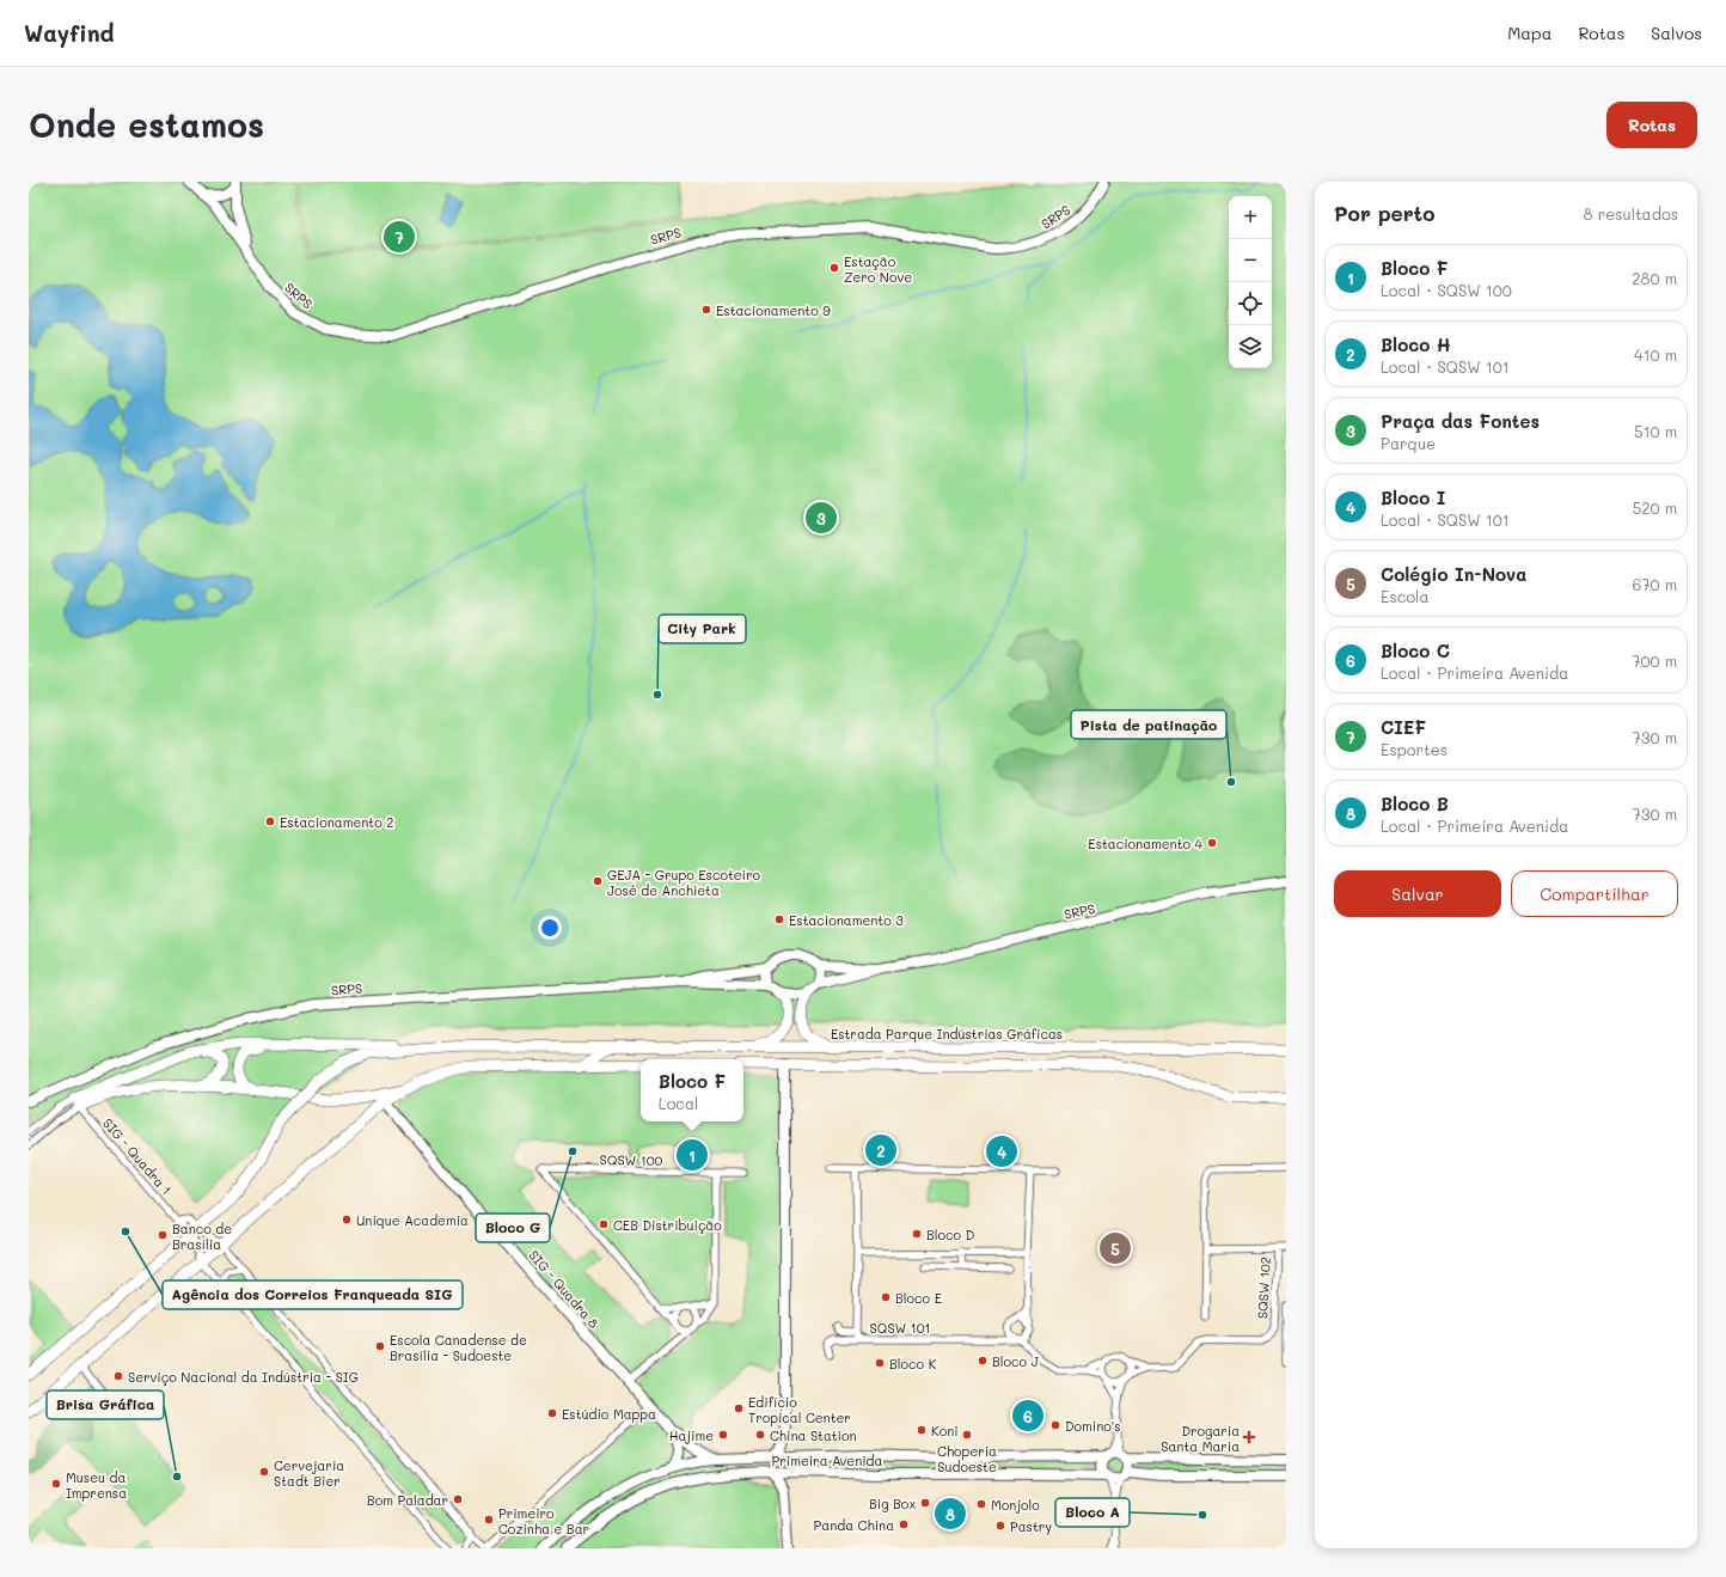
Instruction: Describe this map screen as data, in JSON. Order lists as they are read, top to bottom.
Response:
{
  "streets": {
    "main road": [
      "SRPS",
      "Estrada Parque Indústrias Gráficas",
      "SIG - Quadra 8",
      "Primeira Avenida"
    ],
    "street": [
      "SIG - Quadra 1",
      "SQSW 100",
      "SQSW 102",
      "SQSW 101"
    ]
  },
  "crossings": [
    ["Estrada Parque Indústrias Gráficas", "SIG - Quadra 1"],
    ["SIG - Quadra 8", "Primeira Avenida"]
  ],
  "places": {
    "other": [
      "Estação Zero Nove",
      "Estacionamento 9",
      "City Park",
      "Pista de patinação",
      "Estacionamento 2",
      "Estacionamento 4",
      "GEJA - Grupo Escoteiro José de Anchieta",
      "Estacionamento 3",
      "Bloco G",
      "Unique Academia",
      "CEB Distribuição",
      "Agência dos Correios Franqueada SIG",
      "Bloco D",
      "Banco de Brasília",
      "Bloco E",
      "Escola Canadense de Brasília - Sudoeste",
      "Bloco J",
      "Bloco K",
      "Serviço Nacional da Indústria - SIG",
      "Edifício Tropical Center",
      "Estúdio Mappa",
      "Domino's",
      "Koni",
      "Hajime",
      "China Station",
      "Choperia Sudoeste",
      "Cervejaria Stadt Bier",
      "Brisa Gráfica",
      "Museu da Imprensa",
      "Bom Paladar",
      "Big Box",
      "Monjolo",
      "Bloco A",
      "Primeiro Cozinha e Bar",
      "Panda China",
      "Pastry"
    ],
    "health": ["Drogaria Santa Maria"]
  },
  "page": {
    "header": "Wayfind",
    "nav": ["Mapa", "Rotas", "Salvos"],
    "buttons": [
      "Rotas",
      ["Salvar", "Compartilhar"]
    ],
    "title": "Onde estamos",
    "heading": ["Por perto", "8 resultados"],
    "map_buttons": ["+", "−"],
    "pins": [
      "7",
      "3",
      "2",
      "4",
      "1",
      "5",
      "6",
      "8"
    ],
    "list": [
      {
        "mark": "1",
        "name": "Bloco F",
        "note": "Local · SQSW 100",
        "value": "280 m"
      },
      {
        "mark": "2",
        "name": "Bloco H",
        "note": "Local · SQSW 101",
        "value": "410 m"
      },
      {
        "mark": "3",
        "name": "Praça das Fontes",
        "note": "Parque",
        "value": "510 m"
      },
      {
        "mark": "4",
        "name": "Bloco I",
        "note": "Local · SQSW 101",
        "value": "520 m"
      },
      {
        "mark": "5",
        "name": "Colégio In-Nova",
        "note": "Escola",
        "value": "670 m"
      },
      {
        "mark": "6",
        "name": "Bloco C",
        "note": "Local · Primeira Avenida",
        "value": "700 m"
      },
      {
        "mark": "7",
        "name": "CIEF",
        "note": "Esportes",
        "value": "730 m"
      },
      {
        "mark": "8",
        "name": "Bloco B",
        "note": "Local · Primeira Avenida",
        "value": "730 m"
      }
    ],
    "popup": ["Bloco F", "Local"]
  }
}
